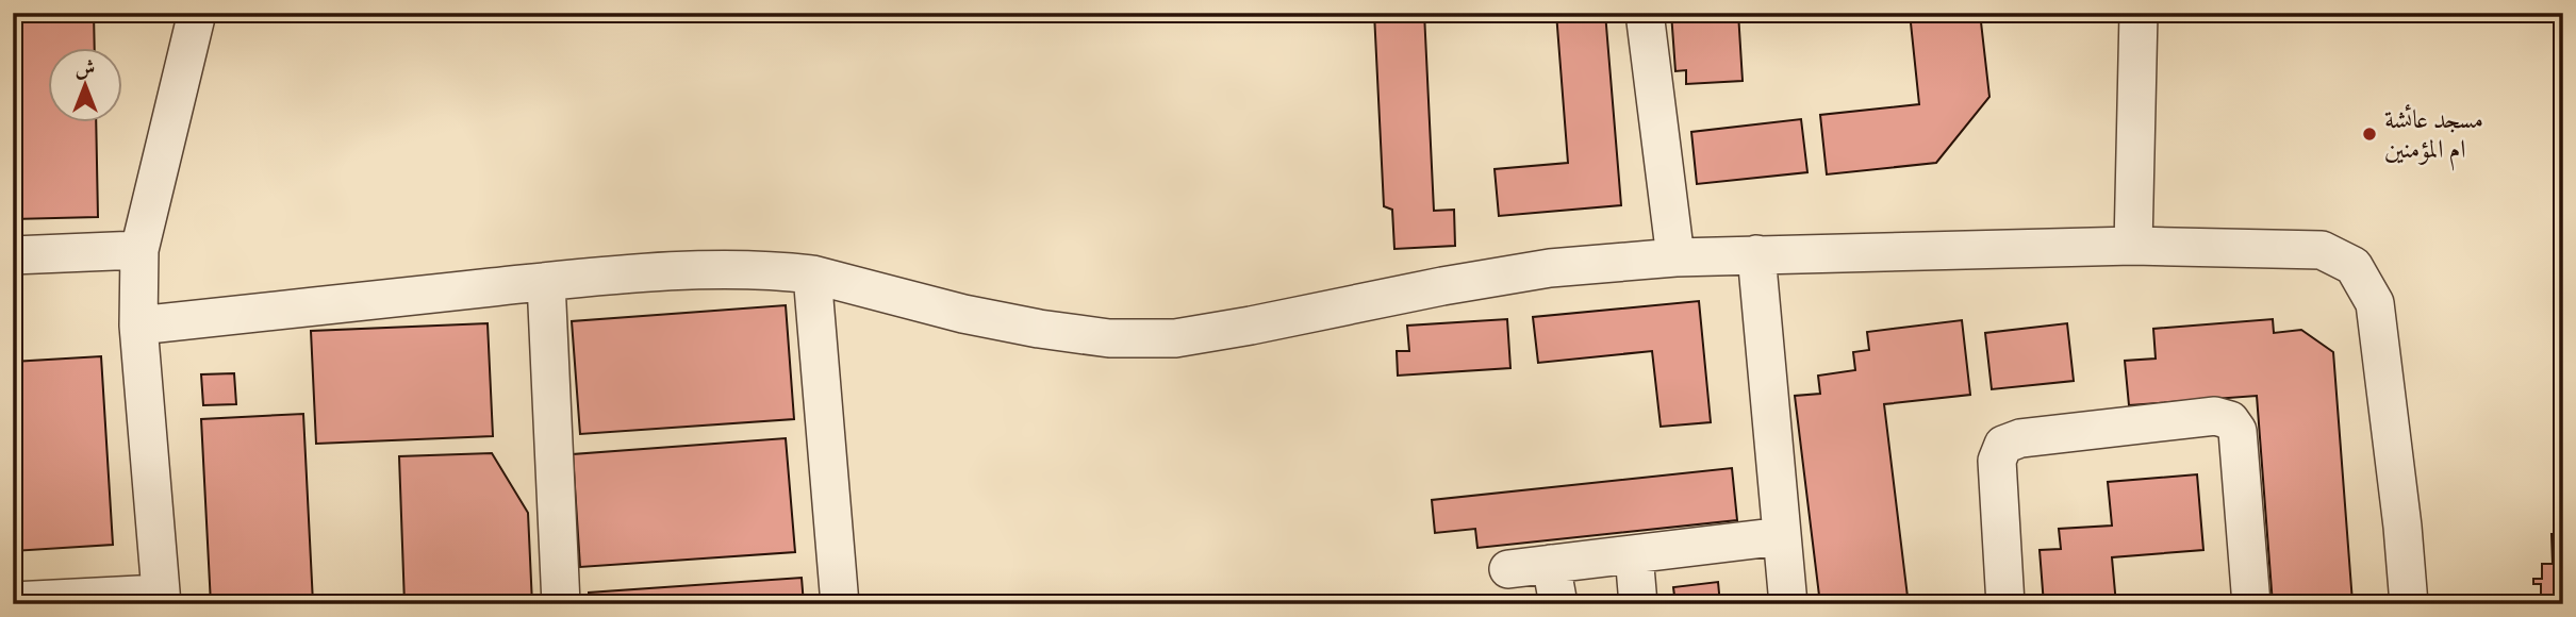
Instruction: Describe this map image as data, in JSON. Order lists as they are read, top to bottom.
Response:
{
  "places": ["مسجد عائشة ام المؤمنين"],
  "north": "top"
}
